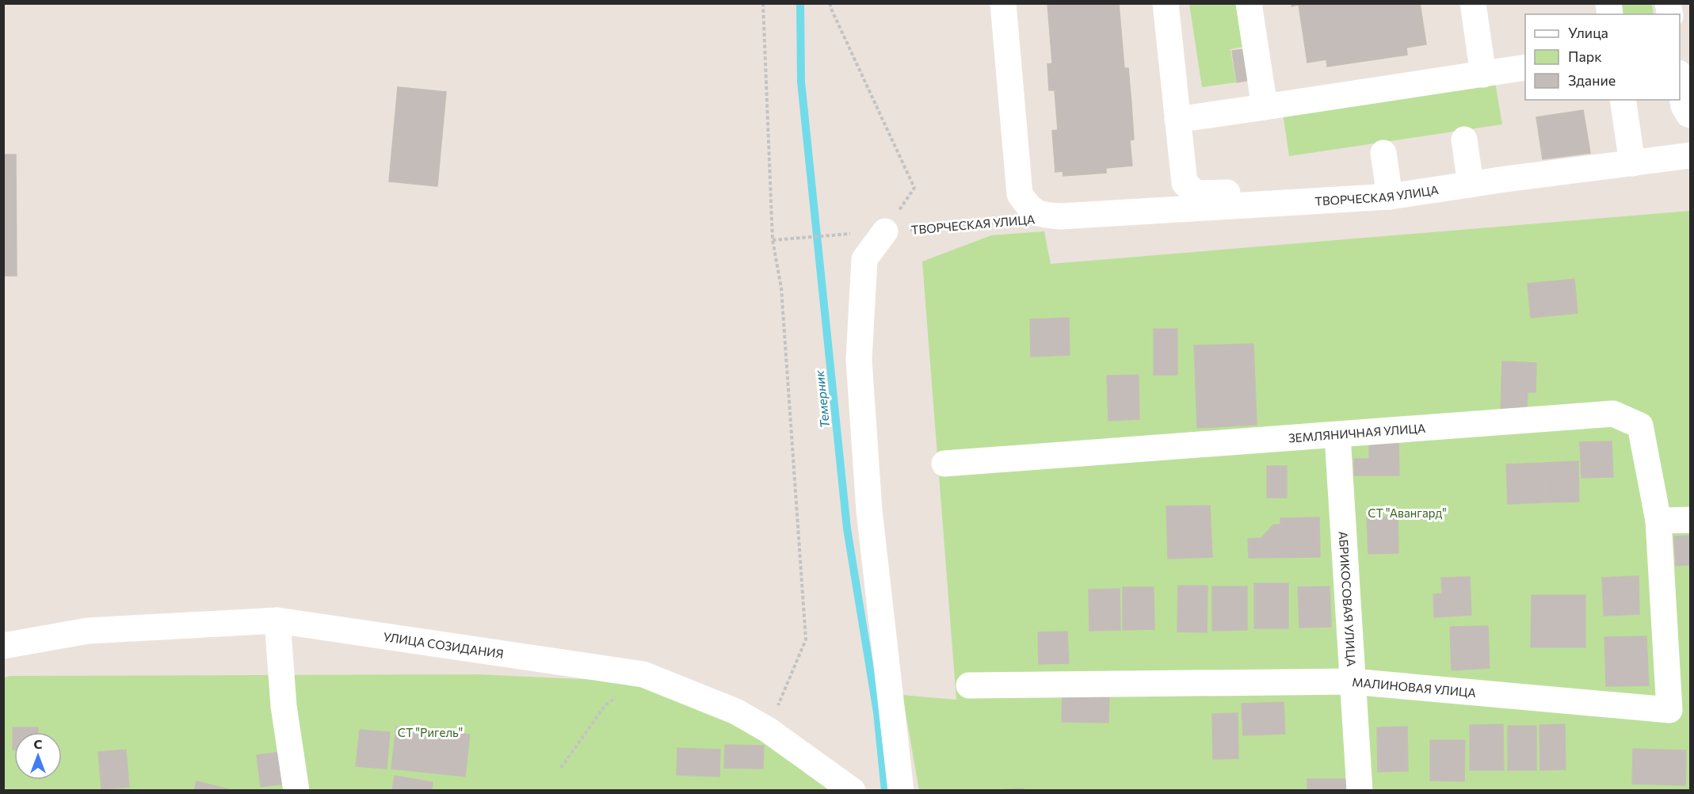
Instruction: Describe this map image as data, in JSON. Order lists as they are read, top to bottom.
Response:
{
  "streets": {
    "street": [
      "ТВОРЧЕСКАЯ УЛИЦА",
      "ЗЕМЛЯНИЧНАЯ УЛИЦА",
      "АБРИКОСОВАЯ УЛИЦА",
      "УЛИЦА СОЗИДАНИЯ",
      "МАЛИНОВАЯ УЛИЦА"
    ]
  },
  "crossings": [
    ["ЗЕМЛЯНИЧНАЯ УЛИЦА", "АБРИКОСОВАЯ УЛИЦА"],
    ["ЗЕМЛЯНИЧНАЯ УЛИЦА", "МАЛИНОВАЯ УЛИЦА"],
    ["АБРИКОСОВАЯ УЛИЦА", "МАЛИНОВАЯ УЛИЦА"]
  ],
  "water": ["Темерник"],
  "parks": ["СТ \"Авангард\"", "СТ \"Ригель\""],
  "legend": ["Улица", "Парк", "Здание"],
  "north": "top"
}
